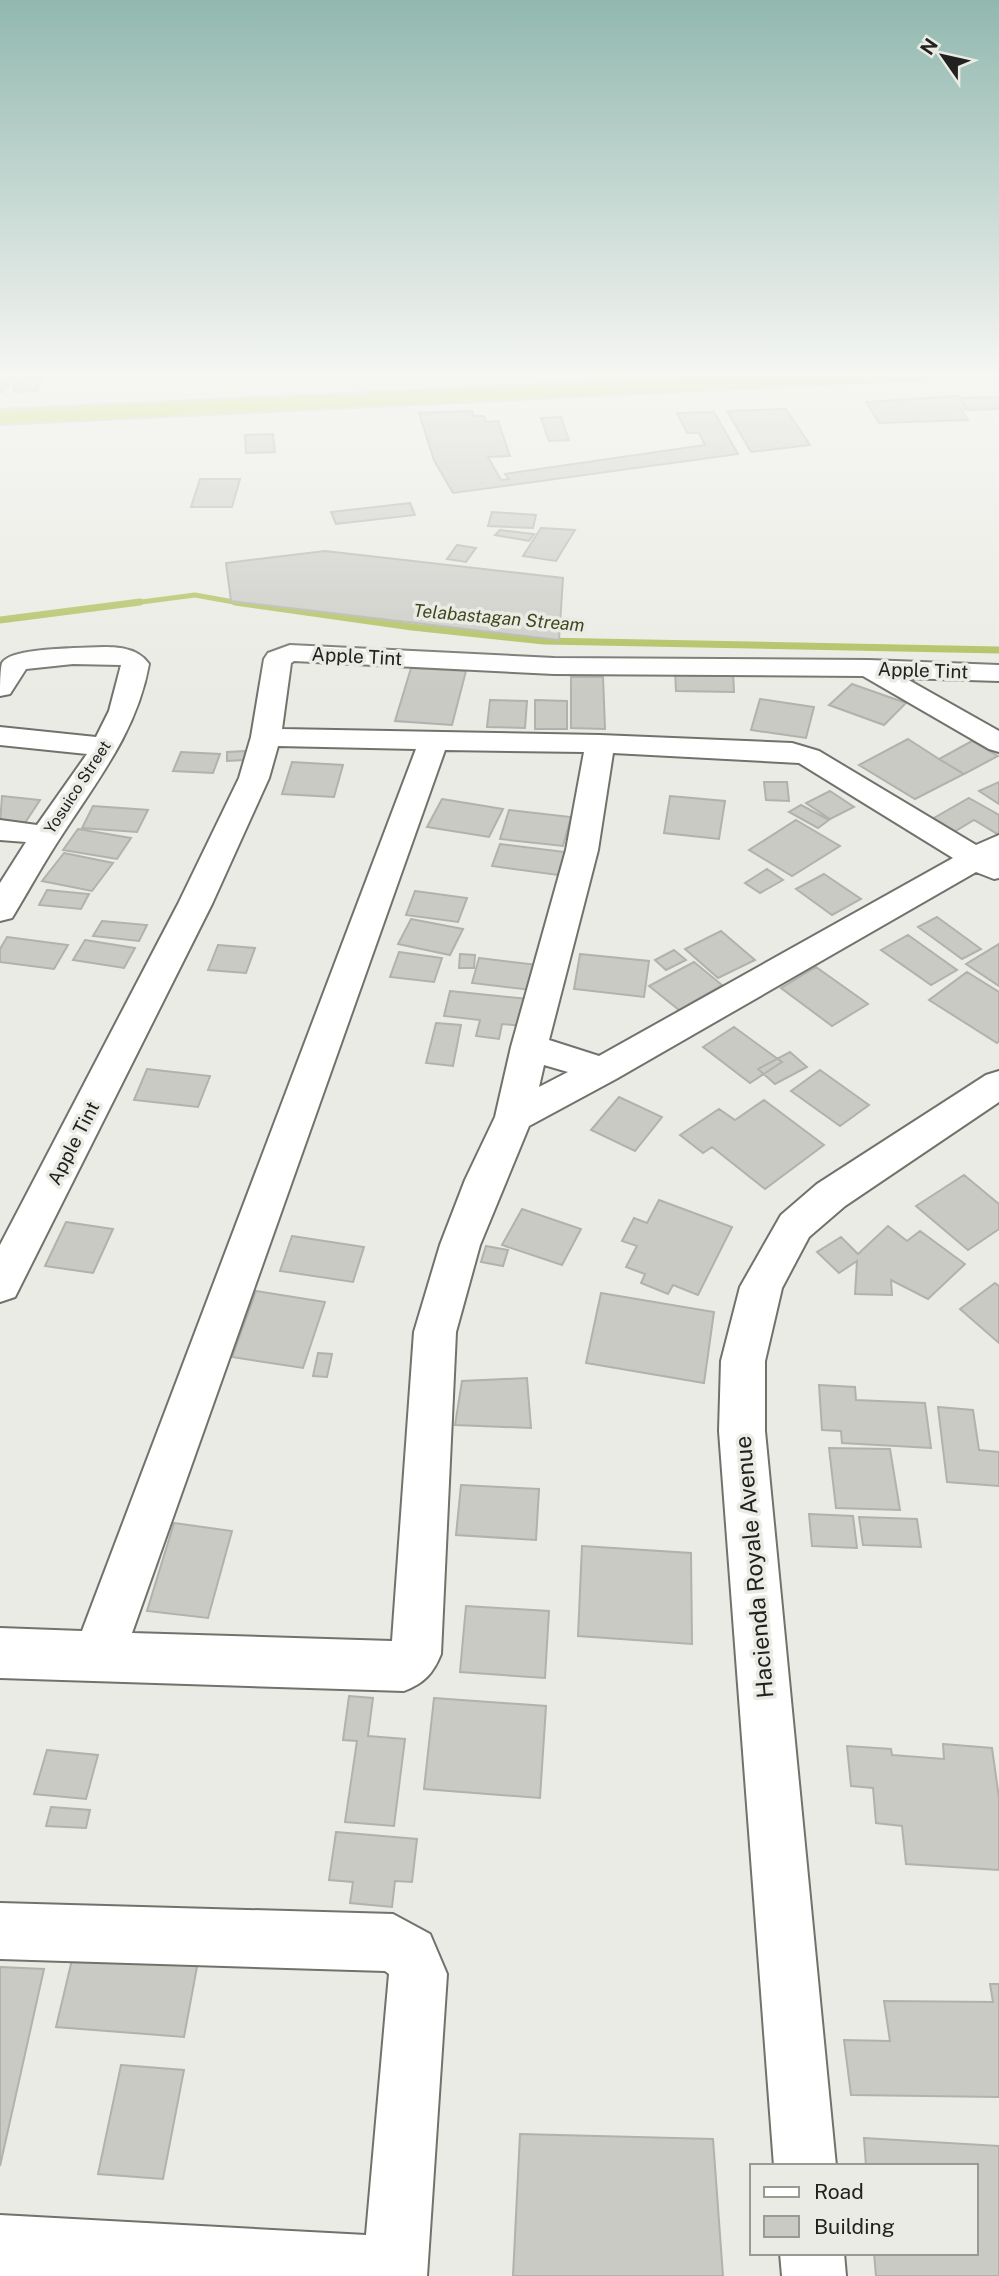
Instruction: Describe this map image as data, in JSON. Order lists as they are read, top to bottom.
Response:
{
  "streets": {
    "street": ["Apple Tint", "Yosuico Street", "Hacienda Royale Avenue"]
  },
  "water": ["Telabastagan Stream"],
  "legend": ["Road", "Building"],
  "north": "top left"
}
